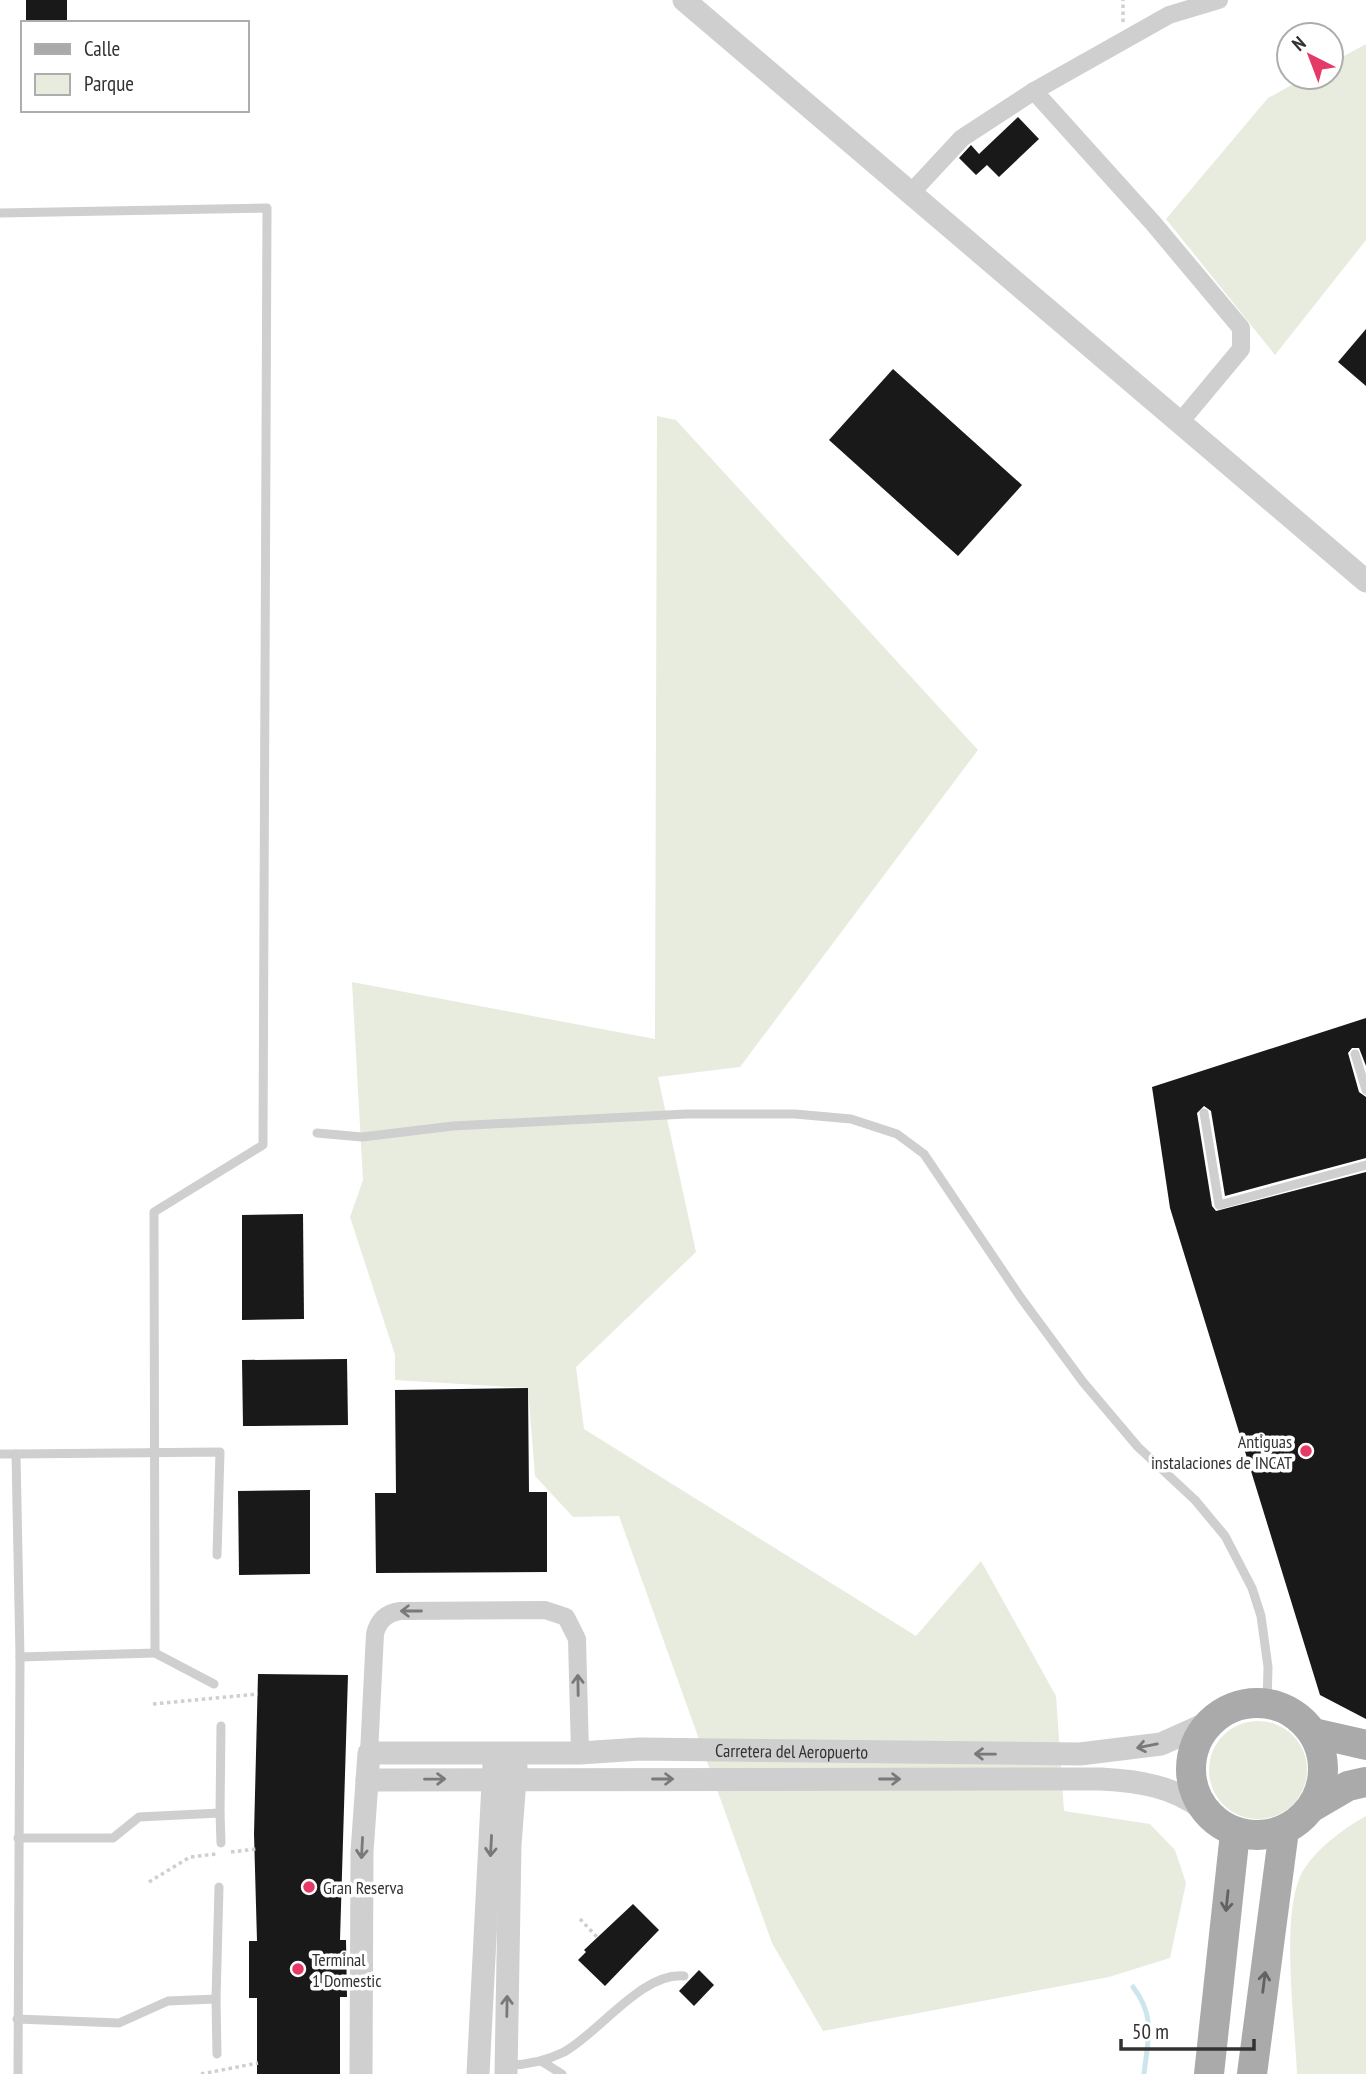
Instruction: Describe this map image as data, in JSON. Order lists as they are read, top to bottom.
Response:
{
  "streets": {
    "street": ["Carretera del Aeropuerto"]
  },
  "places": ["Antiguas instalaciones de INCAT", "Gran Reserva", "Terminal 1 Domestic"],
  "legend": ["Calle", "Parque"],
  "scale_bar": "50 m",
  "north": "top left"
}
